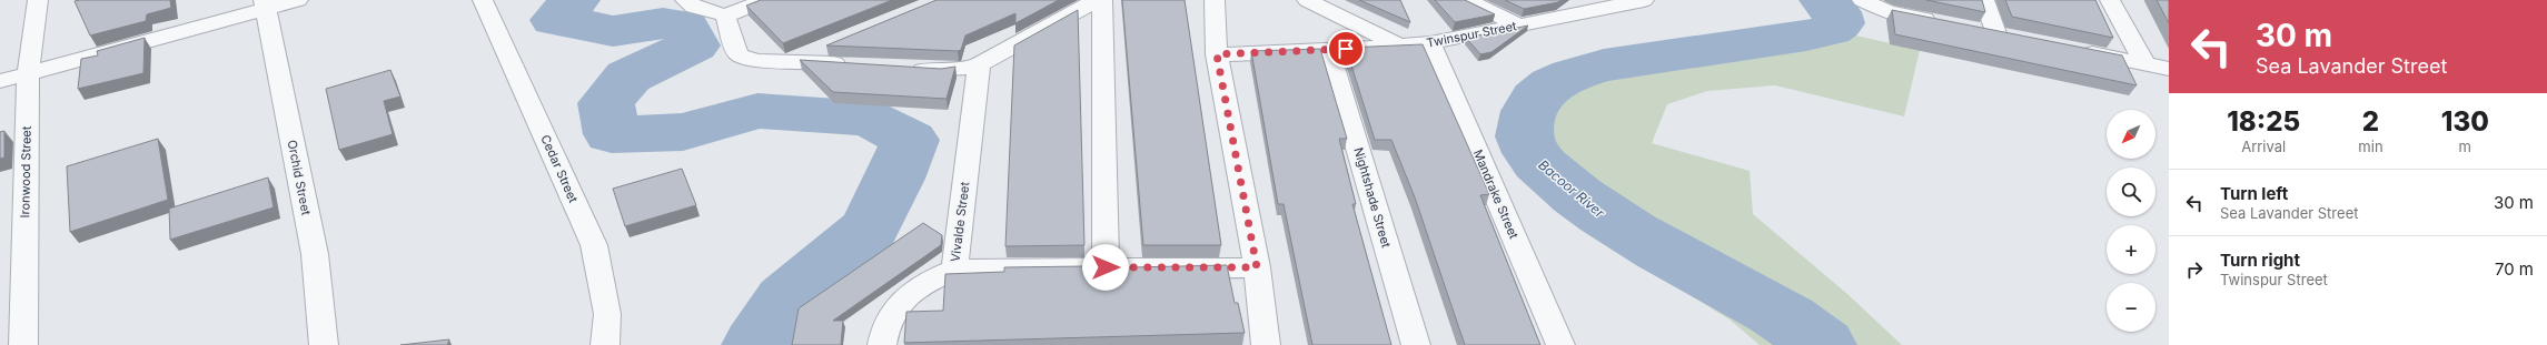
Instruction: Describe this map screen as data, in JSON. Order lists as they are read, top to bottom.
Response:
{
  "streets": {
    "street": [
      "Twinspur Street",
      "Cedar Street",
      "Ironwood Street",
      "Orchid Street",
      "Mandrake Street",
      "Nightshade Street",
      "Vivalde Street"
    ]
  },
  "crossings": [
    ["Twinspur Street", "Mandrake Street"],
    ["Twinspur Street", "Nightshade Street"]
  ],
  "water": ["Bacoor River"],
  "north": "bottom left",
  "page": {
    "turn": ["30 m", "Sea Lavander Street"],
    "eta": [
      "18:25",
      "Arrival",
      "2",
      "min",
      "130",
      "m"
    ],
    "map_buttons": ["+", "−"],
    "list": [
      {
        "name": "Turn left",
        "note": "Sea Lavander Street",
        "value": "30 m"
      },
      {
        "name": "Turn right",
        "note": "Twinspur Street",
        "value": "70 m"
      }
    ]
  }
}
